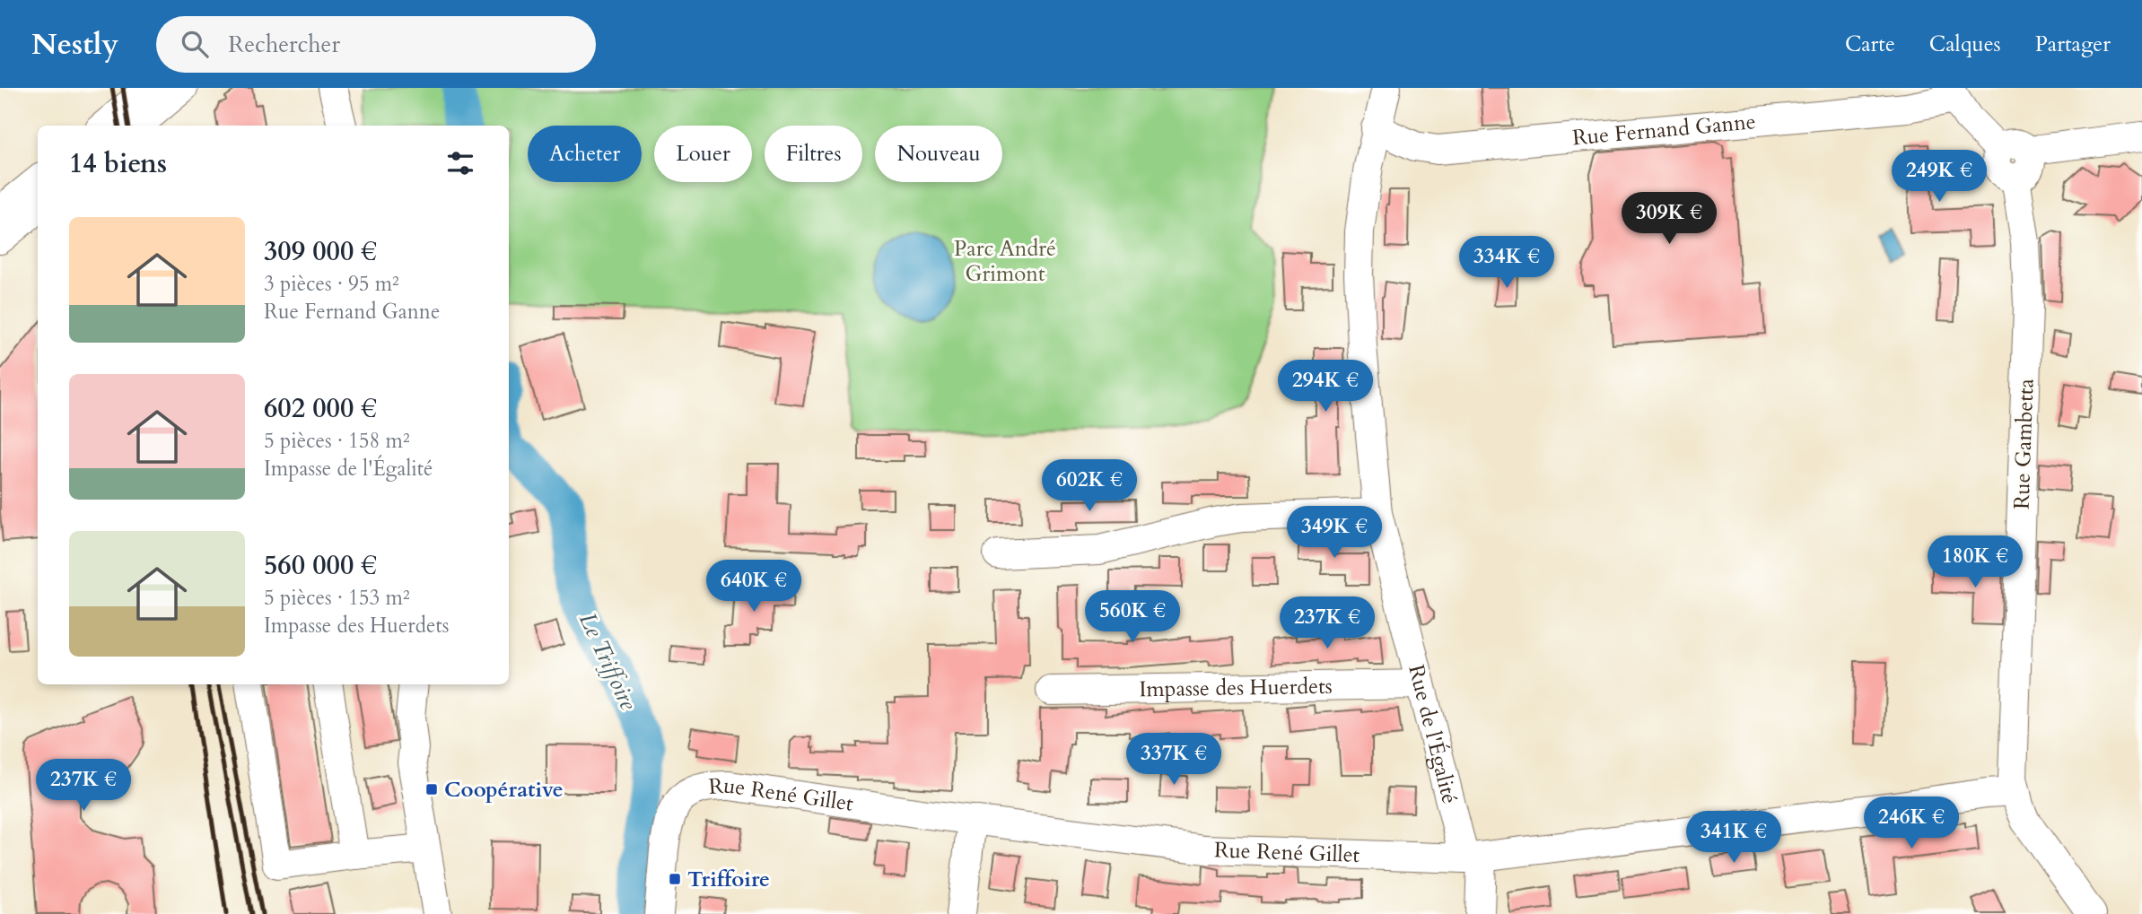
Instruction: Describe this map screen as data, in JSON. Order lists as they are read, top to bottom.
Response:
{
  "streets": {
    "street": [
      "Rue Fernand Ganne",
      "Rue Gambetta",
      "Impasse des Huerdets",
      "Rue de l'Égalité",
      "Rue René Gillet"
    ]
  },
  "crossings": [
    ["Rue Fernand Ganne", "Rue de l'Égalité"],
    ["Rue Gambetta", "Rue René Gillet"],
    ["Impasse des Huerdets", "Rue de l'Égalité"],
    ["Rue de l'Égalité", "Rue René Gillet"]
  ],
  "water": ["Le Triffoire"],
  "parks": ["Parc André Grimont"],
  "places": {
    "transit": ["Coopérative", "Triffoire"]
  },
  "page": {
    "header": "Nestly",
    "search": "Rechercher",
    "nav": ["Carte", "Calques", "Partager"],
    "chip": [
      "Acheter",
      "Louer",
      "Filtres",
      "Nouveau"
    ],
    "heading": "14 biens",
    "price": [
      "249K €",
      "309K €",
      "334K €",
      "294K €",
      "602K €",
      "349K €",
      "180K €",
      "640K €",
      "560K €",
      "237K €",
      "337K €",
      "237K €",
      "246K €",
      "341K €"
    ],
    "list": [
      {
        "name": "309 000 €",
        "note": "3 pièces · 95 m² · Rue Fernand Ganne"
      },
      {
        "name": "602 000 €",
        "note": "5 pièces · 158 m² · Impasse de l'Égalité"
      },
      {
        "name": "560 000 €",
        "note": "5 pièces · 153 m² · Impasse des Huerdets"
      }
    ]
  }
}
